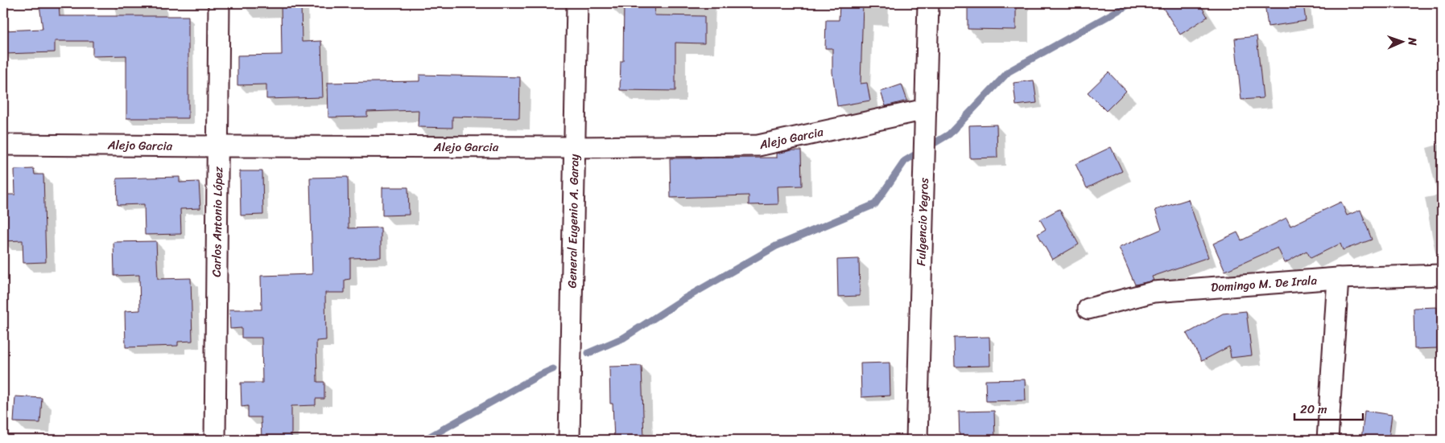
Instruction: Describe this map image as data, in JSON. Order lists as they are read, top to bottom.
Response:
{
  "streets": {
    "street": [
      "Alejo Garcia",
      "General Eugenio A. Garay",
      "Carlos Antonio López",
      "Fulgencio Yegros",
      "Domingo M. De Irala"
    ]
  },
  "crossings": [
    ["Alejo Garcia", "General Eugenio A. Garay"],
    ["Alejo Garcia", "Carlos Antonio López"],
    ["Alejo Garcia", "Fulgencio Yegros"]
  ],
  "scale_bar": "20 m",
  "north": "right"
}
